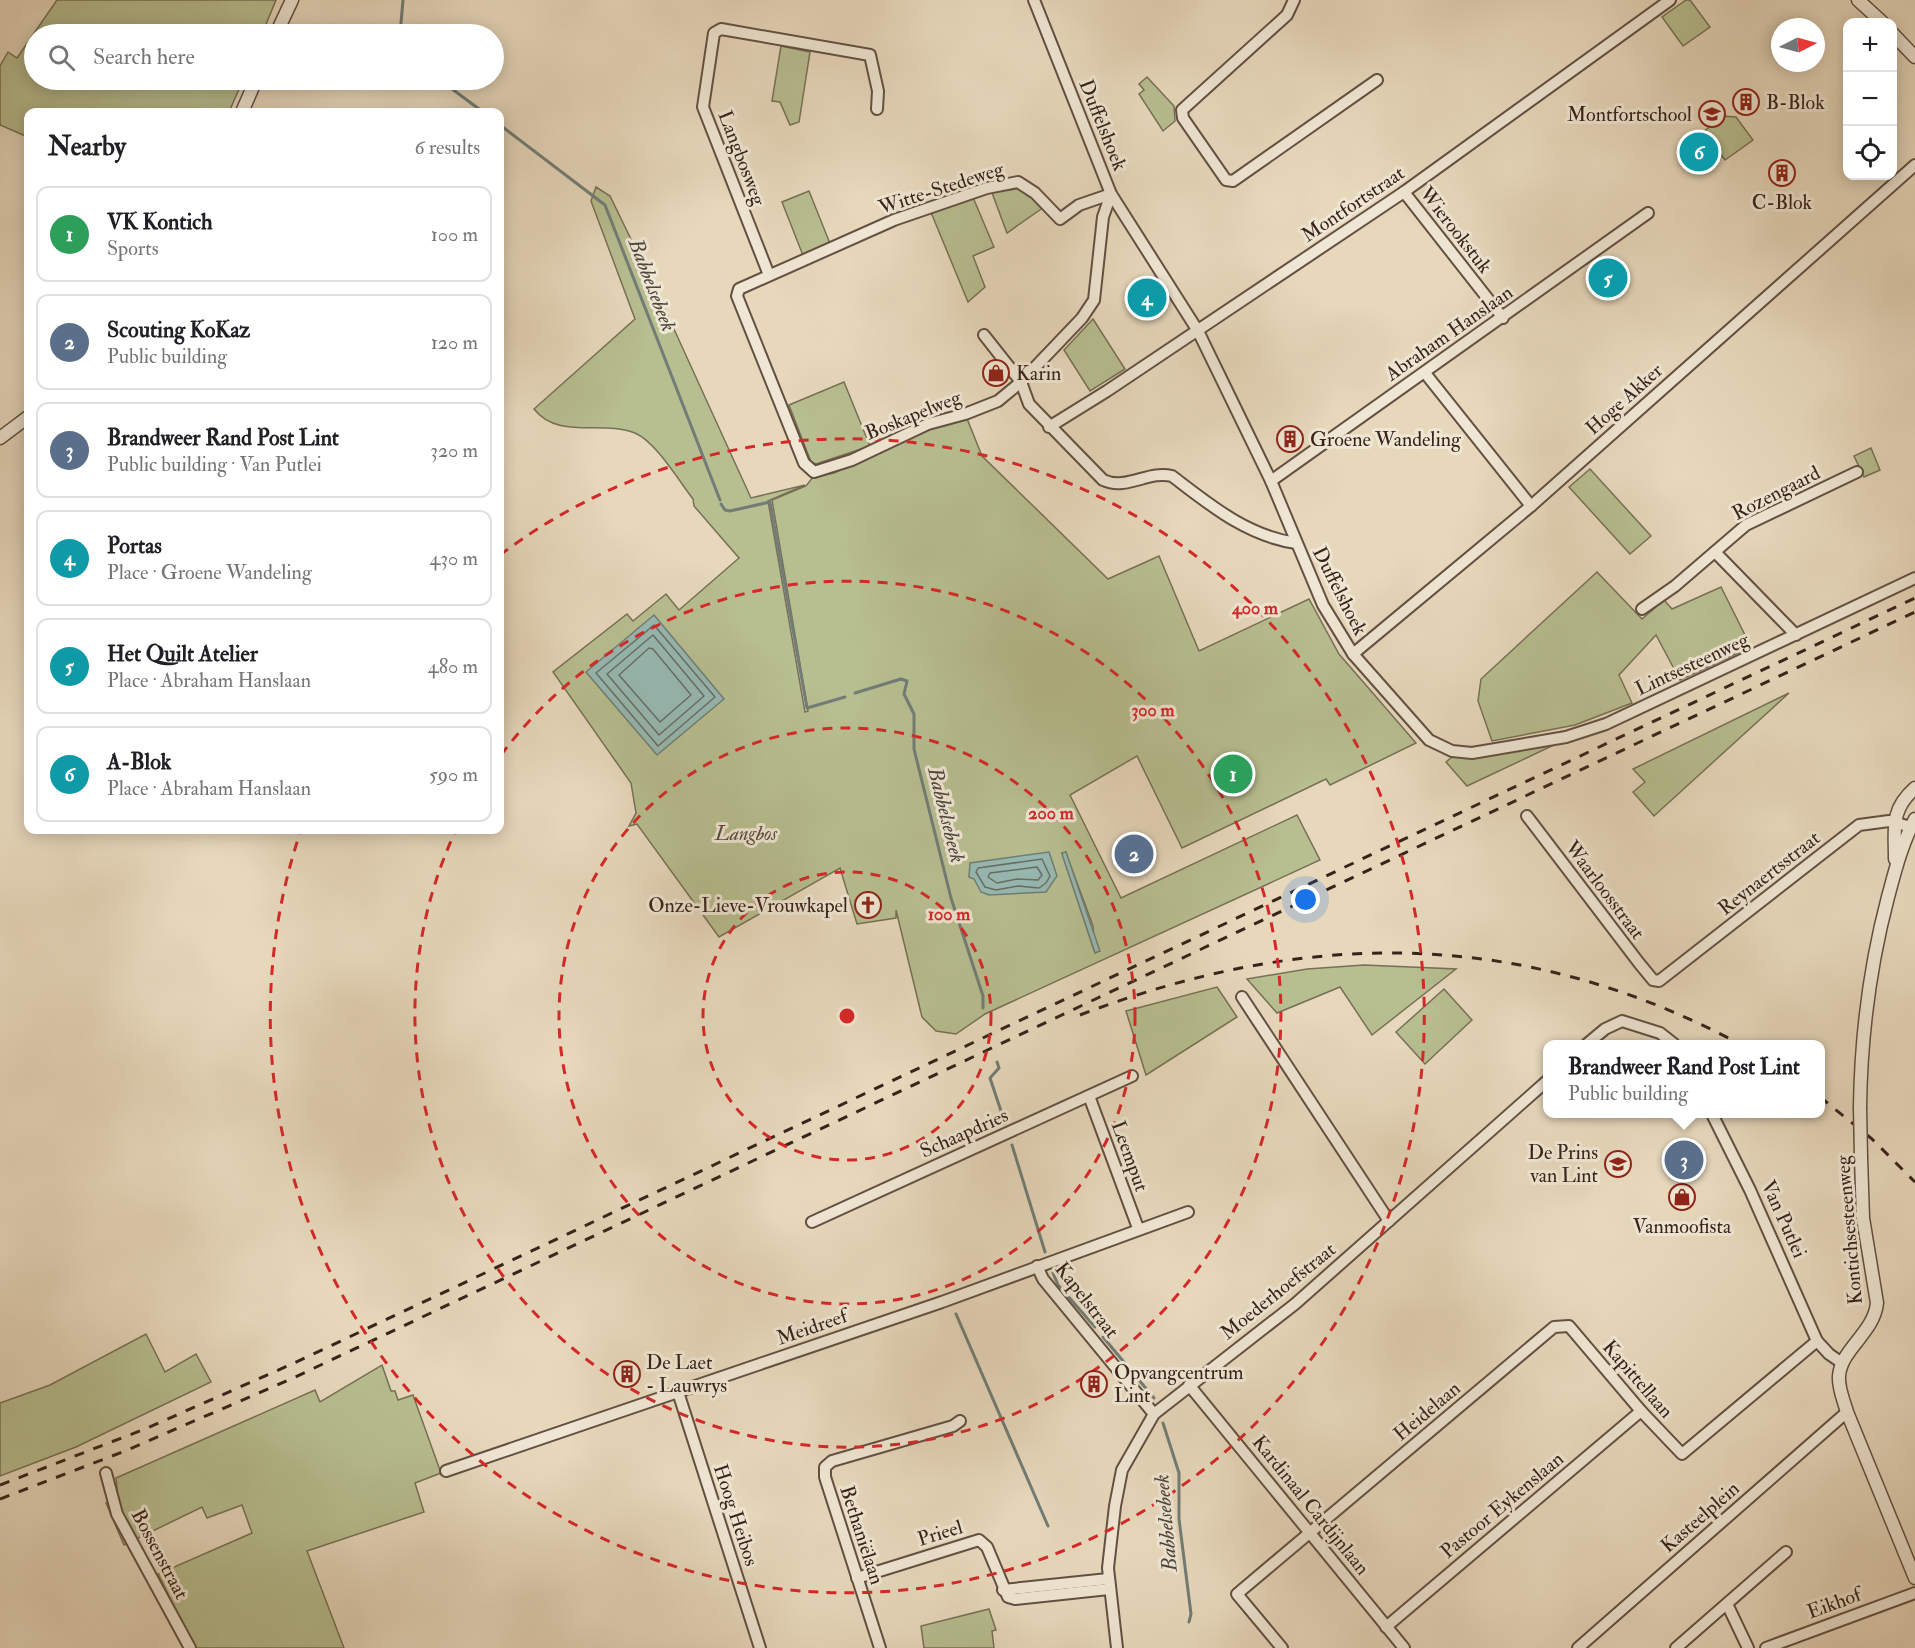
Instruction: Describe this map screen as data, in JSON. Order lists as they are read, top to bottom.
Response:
{
  "streets": {
    "street": [
      "Duffelshoek",
      "Langbosweg",
      "Witte-Stedeweg",
      "Montfortstraat",
      "Wierookstuk",
      "Abraham Hanslaan",
      "Hoge Akker",
      "Boskapelweg",
      "Rozengaard",
      "Lintsesteenweg",
      "Reynaertsstraat",
      "Waarloosstraat",
      "Schaapdries",
      "Leemput",
      "Van Putlei",
      "Kontichsesteenweg",
      "Moederhoefstraat",
      "Kapelstraat",
      "Meidreef",
      "Kapittellaan",
      "Heidelaan",
      "Kardinaal Cardijnlaan",
      "Pastoor Eykenslaan",
      "Hoog Heibos",
      "Kasteelplein",
      "Prieel",
      "Bethaniëlaan",
      "Bossenstraat",
      "Eikhof"
    ]
  },
  "crossings": [
    ["Duffelshoek", "Witte-Stedeweg"],
    ["Duffelshoek", "Montfortstraat"],
    ["Duffelshoek", "Hoge Akker"],
    ["Duffelshoek", "Boskapelweg"],
    ["Duffelshoek", "Lintsesteenweg"],
    ["Langbosweg", "Witte-Stedeweg"],
    ["Langbosweg", "Boskapelweg"],
    ["Witte-Stedeweg", "Boskapelweg"],
    ["Montfortstraat", "Wierookstuk"],
    ["Wierookstuk", "Abraham Hanslaan"],
    ["Reynaertsstraat", "Waarloosstraat"],
    ["Reynaertsstraat", "Kontichsesteenweg"],
    ["Schaapdries", "Leemput"],
    ["Leemput", "Meidreef"],
    ["Van Putlei", "Kontichsesteenweg"],
    ["Van Putlei", "Kapittellaan"],
    ["Moederhoefstraat", "Kapelstraat"],
    ["Moederhoefstraat", "Kardinaal Cardijnlaan"],
    ["Moederhoefstraat", "Prieel"],
    ["Kapelstraat", "Meidreef"],
    ["Meidreef", "Hoog Heibos"],
    ["Kapittellaan", "Heidelaan"],
    ["Kapittellaan", "Pastoor Eykenslaan"],
    ["Heidelaan", "Kardinaal Cardijnlaan"],
    ["Kardinaal Cardijnlaan", "Pastoor Eykenslaan"],
    ["Prieel", "Bethaniëlaan"]
  ],
  "water": ["Babbelsebeek"],
  "parks": ["Langbos"],
  "places": {
    "building": [
      "B-Blok",
      "C-Blok",
      "Groene Wandeling",
      "De Laet - Lauwrys",
      "Opvangcentrum Lint"
    ],
    "school or university": ["Montfortschool", "De Prins van Lint"],
    "shop": ["Karin", "Vanmoofista"],
    "church": ["Onze-Lieve-Vrouwkapel"]
  },
  "north": "right",
  "page": {
    "map_buttons": ["+", "−"],
    "search": "Search here",
    "heading": ["Nearby", "6 results"],
    "pins": [
      "6",
      "5",
      "4",
      "1",
      "2",
      "3"
    ],
    "list": [
      {
        "mark": "1",
        "name": "VK Kontich",
        "note": "Sports",
        "value": "100 m"
      },
      {
        "mark": "2",
        "name": "Scouting KoKaz",
        "note": "Public building",
        "value": "120 m"
      },
      {
        "mark": "3",
        "name": "Brandweer Rand Post Lint",
        "note": "Public building · Van Putlei",
        "value": "320 m"
      },
      {
        "mark": "4",
        "name": "Portas",
        "note": "Place · Groene Wandeling",
        "value": "430 m"
      },
      {
        "mark": "5",
        "name": "Het Quilt Atelier",
        "note": "Place · Abraham Hanslaan",
        "value": "480 m"
      },
      {
        "mark": "6",
        "name": "A-Blok",
        "note": "Place · Abraham Hanslaan",
        "value": "590 m"
      }
    ],
    "popup": ["Brandweer Rand Post Lint", "Public building"]
  },
  "rings": [
    "400 m",
    "300 m",
    "200 m",
    "100 m"
  ]
}
